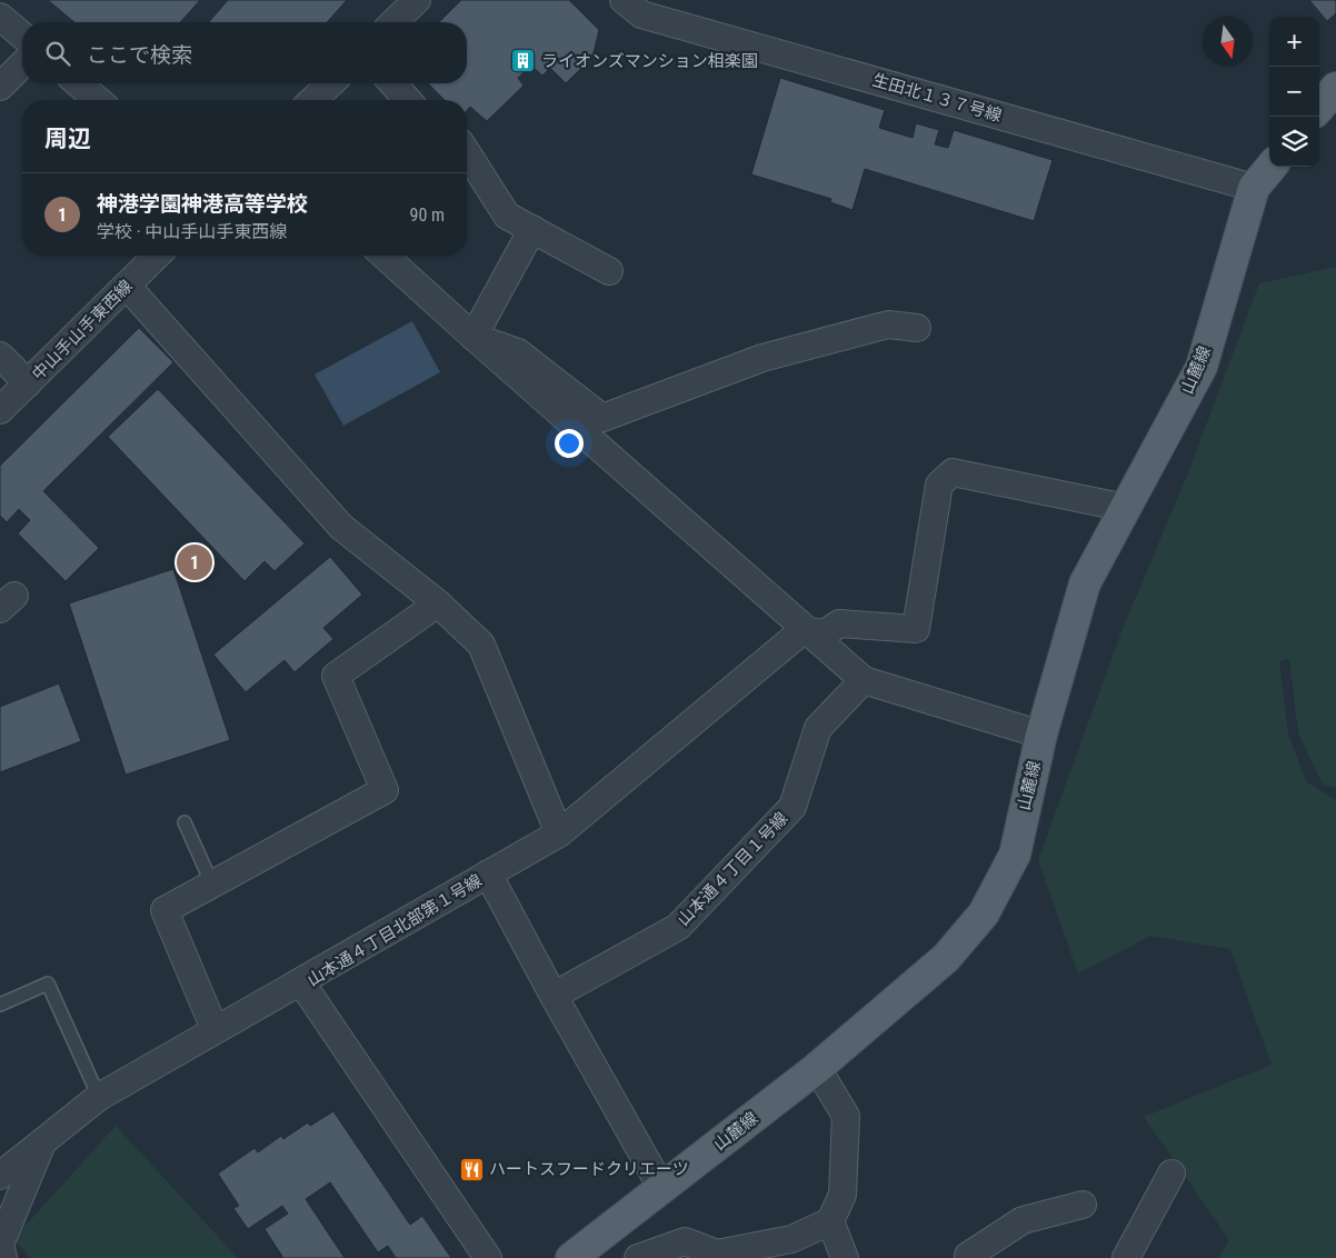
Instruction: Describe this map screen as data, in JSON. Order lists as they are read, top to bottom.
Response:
{
  "streets": {
    "main road": ["山麓線"],
    "street": [
      "生田北１３７号線",
      "中山手山手東西線",
      "山本通４丁目１号線",
      "山本通４丁目北部第１号線"
    ]
  },
  "crossings": [
    ["生田北１３７号線", "山麓線"],
    ["山麓線", "山本通４丁目北部第１号線"],
    ["山本通４丁目１号線", "山本通４丁目北部第１号線"]
  ],
  "places": {
    "building": ["ライオンズマンション相楽園"],
    "restaurant": ["ハートスフードクリエーツ"]
  },
  "north": "bottom",
  "page": {
    "map_buttons": ["+", "−"],
    "search": "ここで検索",
    "heading": "周辺",
    "list": [
      {
        "mark": "1",
        "name": "神港学園神港高等学校",
        "note": "学校 · 中山手山手東西線",
        "value": "90 m"
      }
    ],
    "pins": "1"
  }
}
